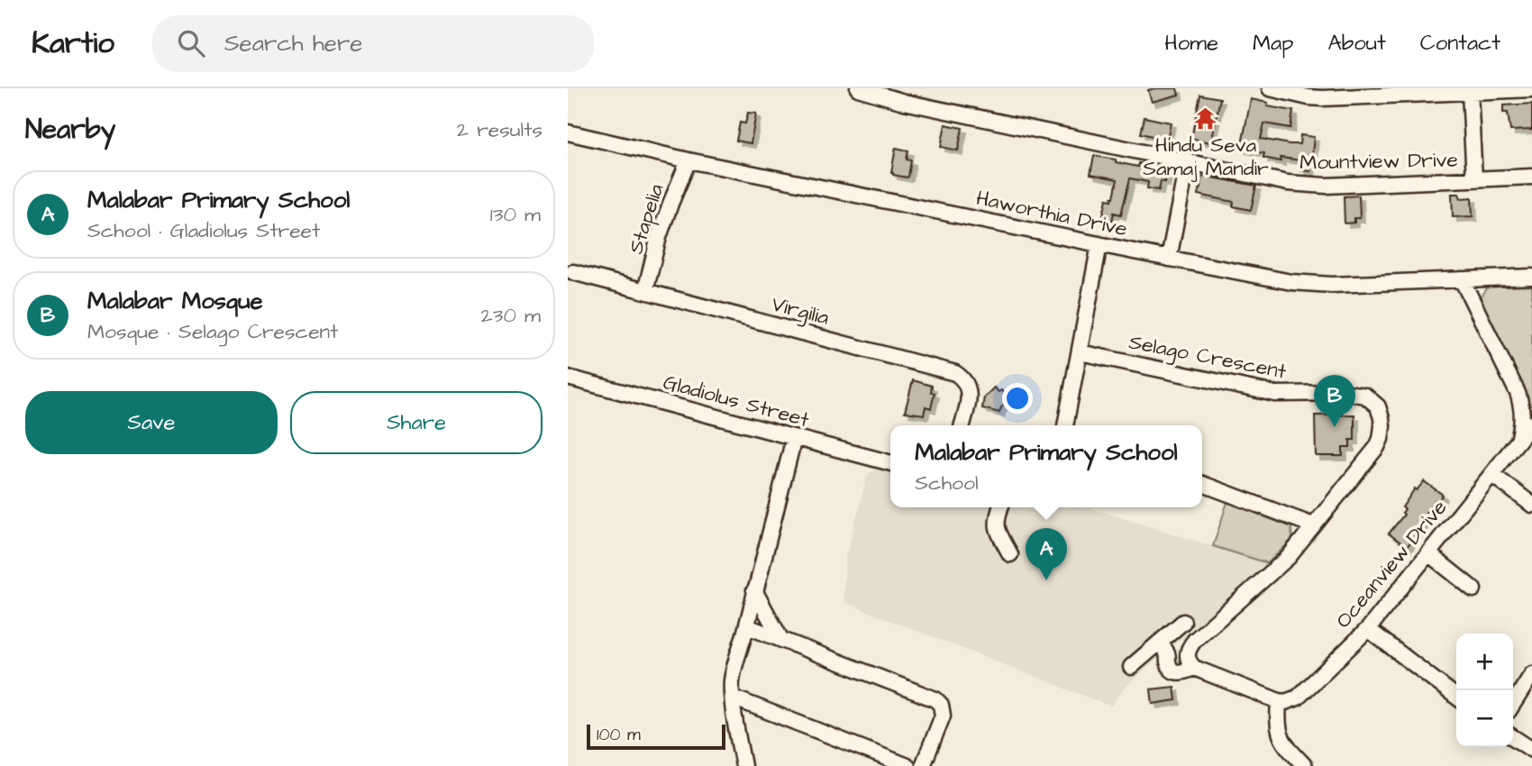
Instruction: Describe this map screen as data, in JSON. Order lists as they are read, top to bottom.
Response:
{
  "streets": {
    "street": [
      "Mountview Drive",
      "Haworthia Drive",
      "Stapelia",
      "Virgilia",
      "Selago Crescent",
      "Gladiolus Street",
      "Oceanview Drive"
    ]
  },
  "crossings": [
    ["Haworthia Drive", "Stapelia"],
    ["Stapelia", "Virgilia"]
  ],
  "places": {
    "temple": ["Hindu Seva Samaj Mandir"]
  },
  "scale_bar": "100 m",
  "page": {
    "header": "Kartio",
    "search": "Search here",
    "nav": [
      "Home",
      "Map",
      "About",
      "Contact"
    ],
    "heading": ["Nearby", "2 results"],
    "list": [
      {
        "mark": "A",
        "name": "Malabar Primary School",
        "note": "School · Gladiolus Street",
        "value": "130 m"
      },
      {
        "mark": "B",
        "name": "Malabar Mosque",
        "note": "Mosque · Selago Crescent",
        "value": "230 m"
      }
    ],
    "buttons": ["Save", "Share"],
    "pins": ["B", "A"],
    "popup": ["Malabar Primary School", "School"],
    "map_buttons": ["+", "−"],
    "scale": "100 m"
  }
}
